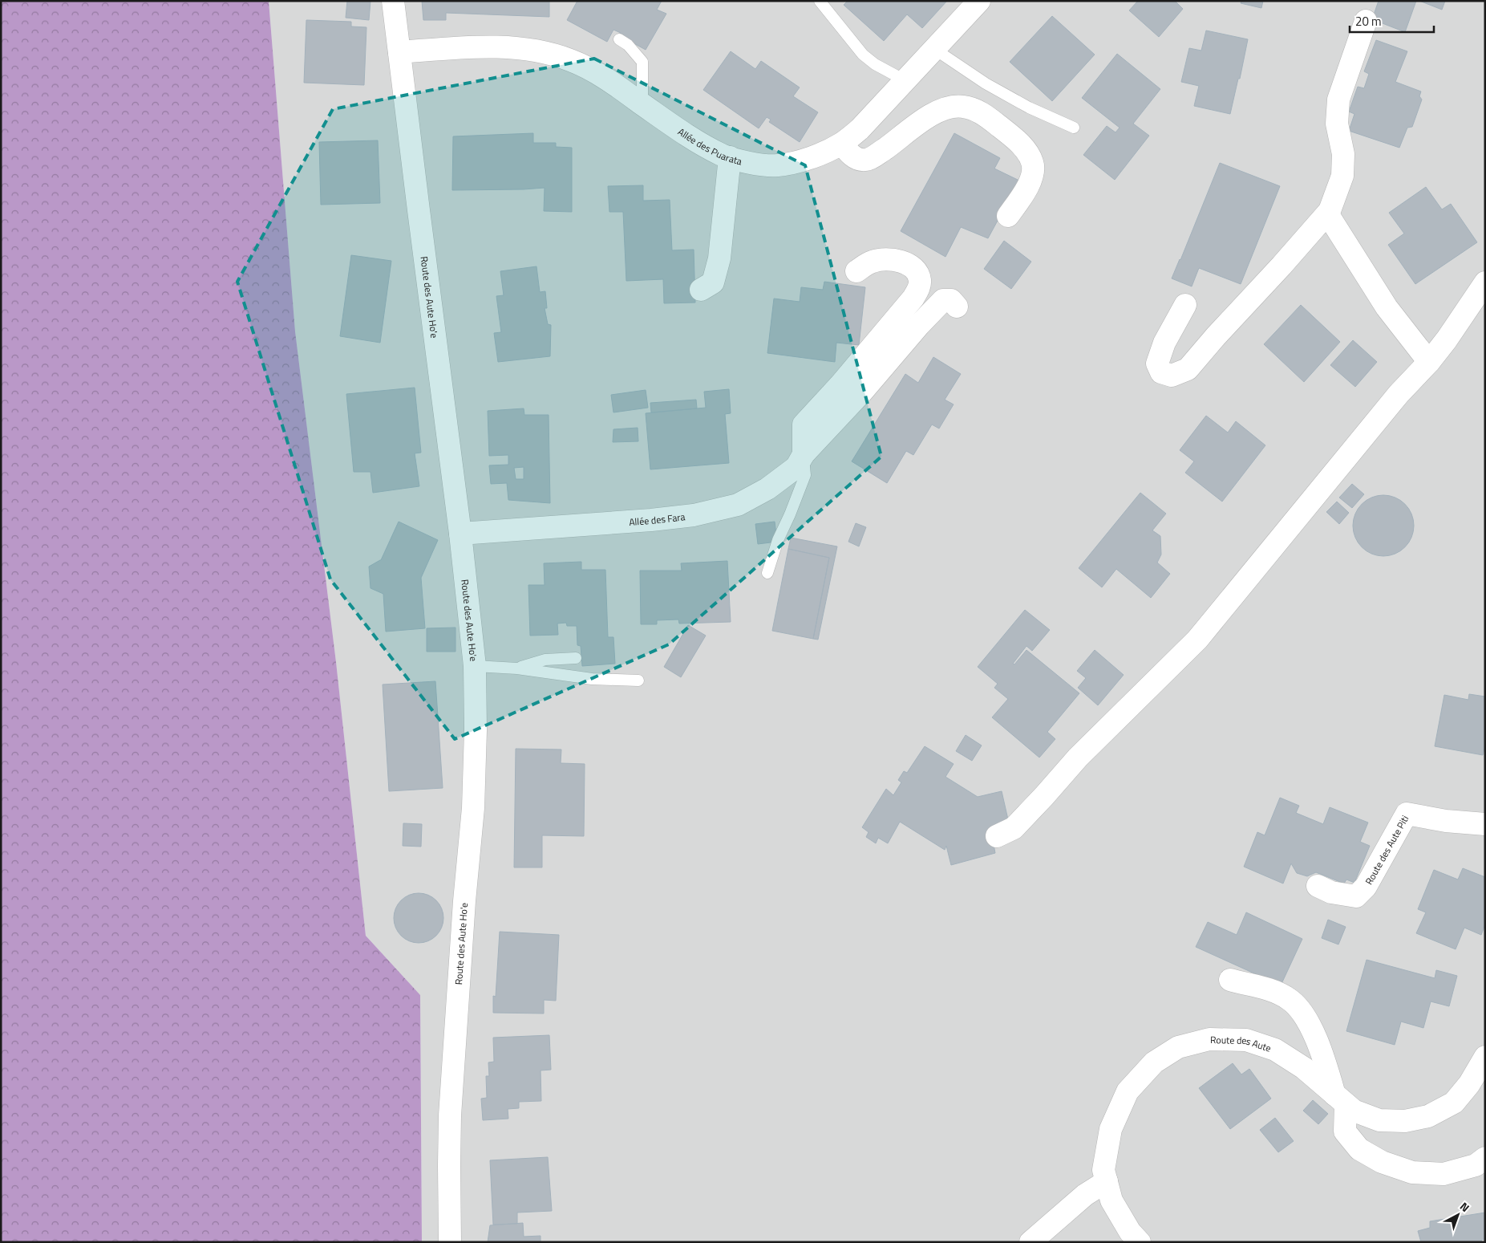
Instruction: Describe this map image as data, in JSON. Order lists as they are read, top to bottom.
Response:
{
  "streets": {
    "street": [
      "Allée des Puarata",
      "Route des Aute Ho'e",
      "Allée des Fara",
      "Route des Aute Piti",
      "Route des Aute"
    ]
  },
  "crossings": [
    ["Allée des Puarata", "Route des Aute Ho'e"],
    ["Route des Aute Ho'e", "Allée des Fara"]
  ],
  "scale_bar": "20 m",
  "north": "top right"
}
